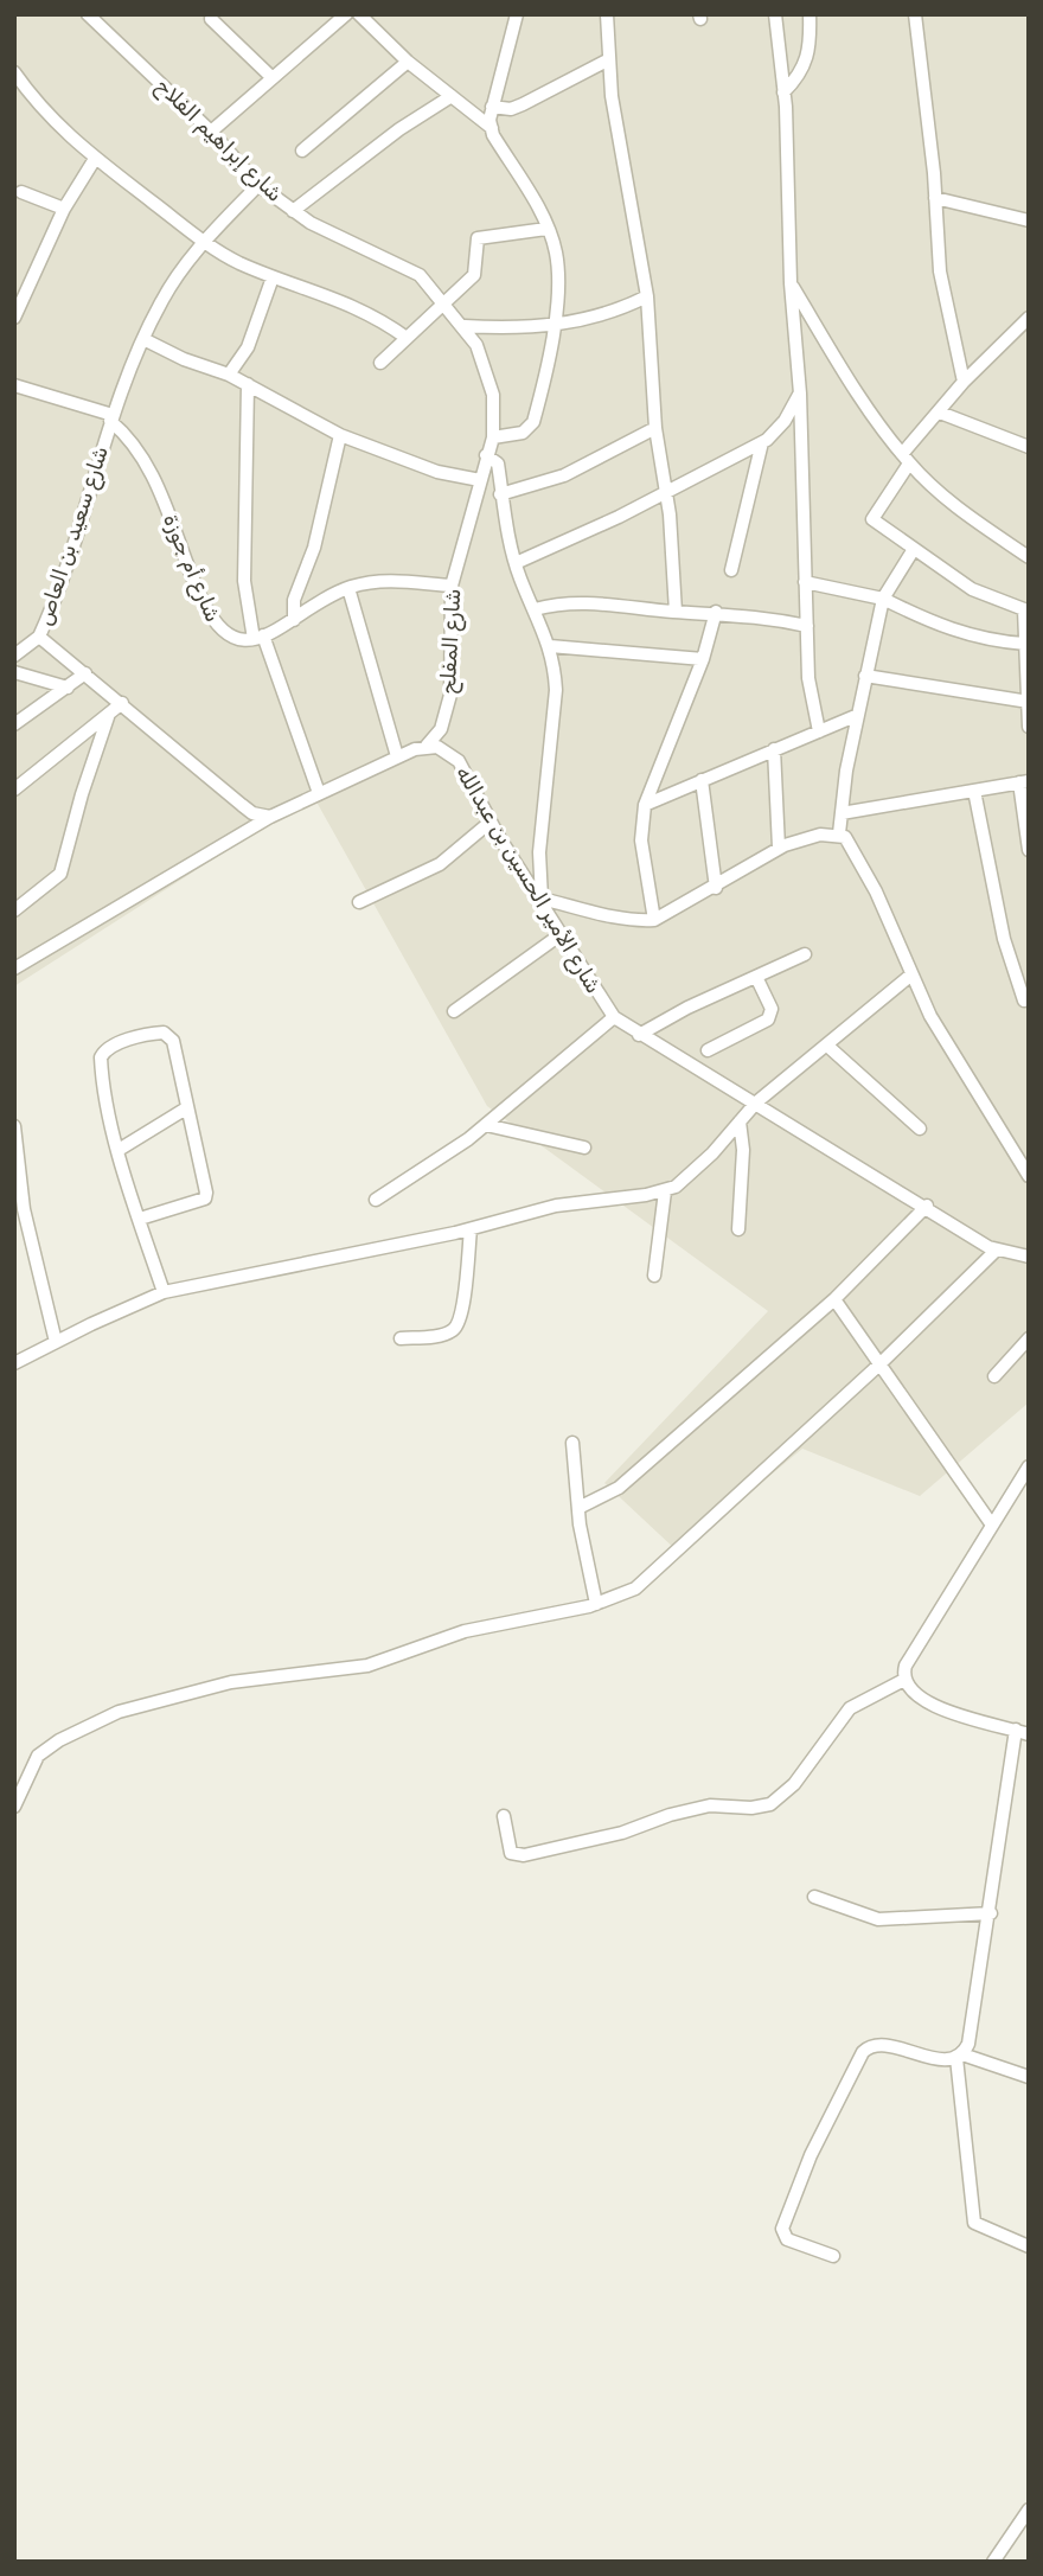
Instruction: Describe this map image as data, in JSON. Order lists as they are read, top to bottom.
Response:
{
  "streets": {
    "street": [
      "شارع إبراهيم الفلاح",
      "شارع سعيد بن العاص",
      "شارع أم جوزة",
      "شارع المفلح",
      "شارع الأمير الحسين بن عبدالله"
    ]
  },
  "crossings": [
    ["شارع إبراهيم الفلاح", "شارع سعيد بن العاص"],
    ["شارع إبراهيم الفلاح", "شارع المفلح"],
    ["شارع سعيد بن العاص", "شارع أم جوزة"],
    ["شارع المفلح", "شارع الأمير الحسين بن عبدالله"]
  ]
}
